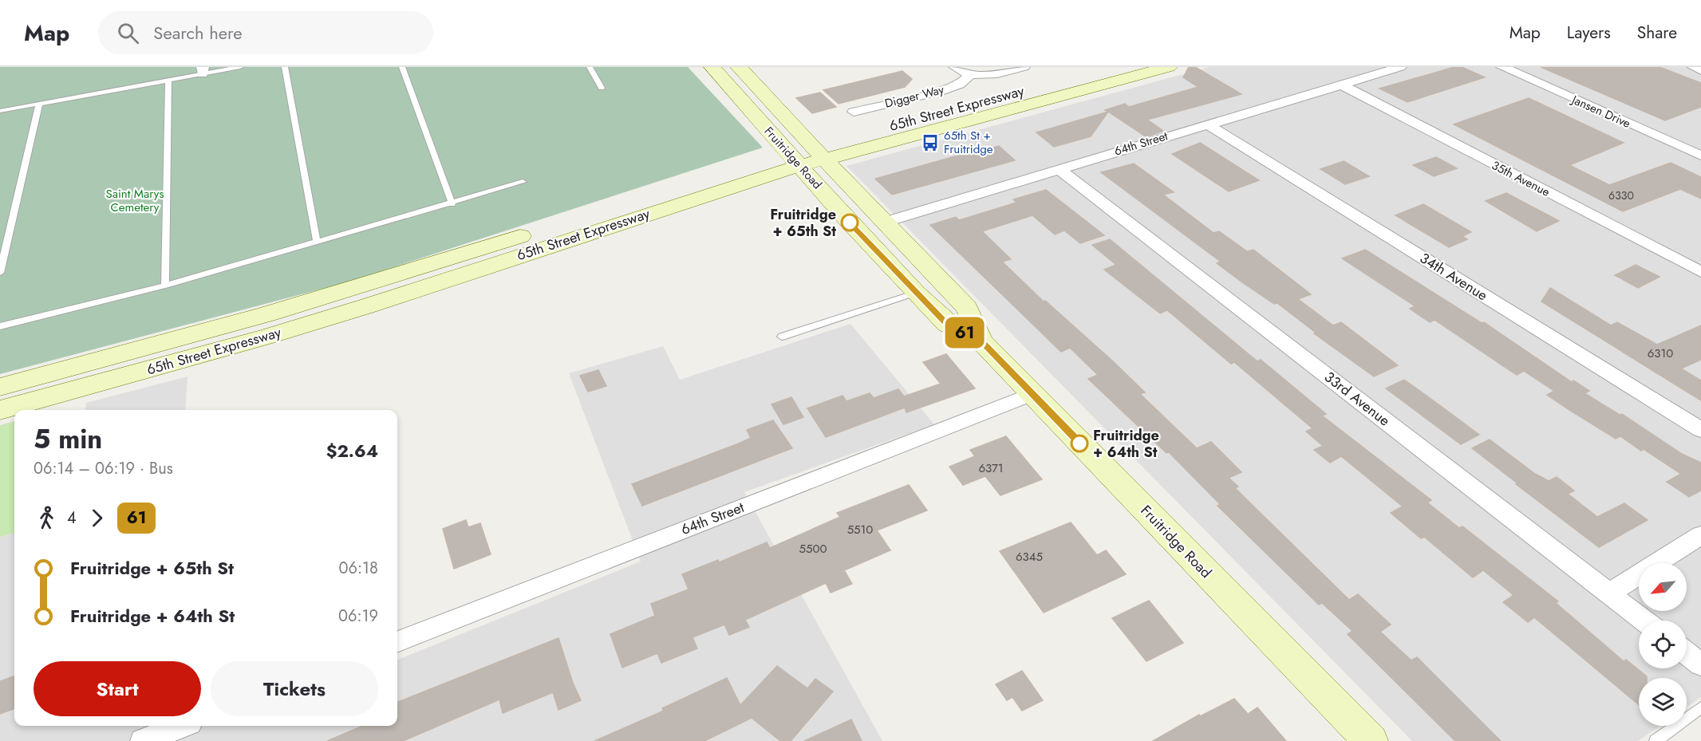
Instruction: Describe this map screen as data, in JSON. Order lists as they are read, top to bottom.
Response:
{
  "streets": {
    "main road": ["65th Street Expressway", "Fruitridge Road"],
    "street": [
      "Digger Way",
      "Jansen Drive",
      "64th Street",
      "35th Avenue",
      "34th Avenue",
      "33rd Avenue"
    ]
  },
  "crossings": [
    ["65th Street Expressway", "Fruitridge Road"],
    ["64th Street", "Fruitridge Road"],
    ["64th Street", "35th Avenue"],
    ["64th Street", "34th Avenue"],
    ["64th Street", "33rd Avenue"]
  ],
  "parks": ["Saint Marys Cemetery"],
  "places": {
    "bus stop": ["65th St + Fruitridge"],
    "other": ["Fruitridge + 65th St", "Fruitridge + 64th St"]
  },
  "lines": ["bus line 61"],
  "house_numbers": [
    "6330",
    "6310",
    "6371",
    "5510",
    "5500",
    "6345"
  ],
  "north": "bottom left",
  "page": {
    "header": "Map",
    "search": "Search here",
    "nav": ["Map", "Layers", "Share"],
    "on_map": "61",
    "heading": ["5 min", "06:14 – 06:19 · Bus", "$2.64"],
    "legs": ["4", "61"],
    "list": [
      {
        "name": "Fruitridge + 65th St",
        "value": "06:18"
      },
      {
        "name": "Fruitridge + 64th St",
        "value": "06:19"
      }
    ],
    "buttons": ["Start", "Tickets"]
  }
}
